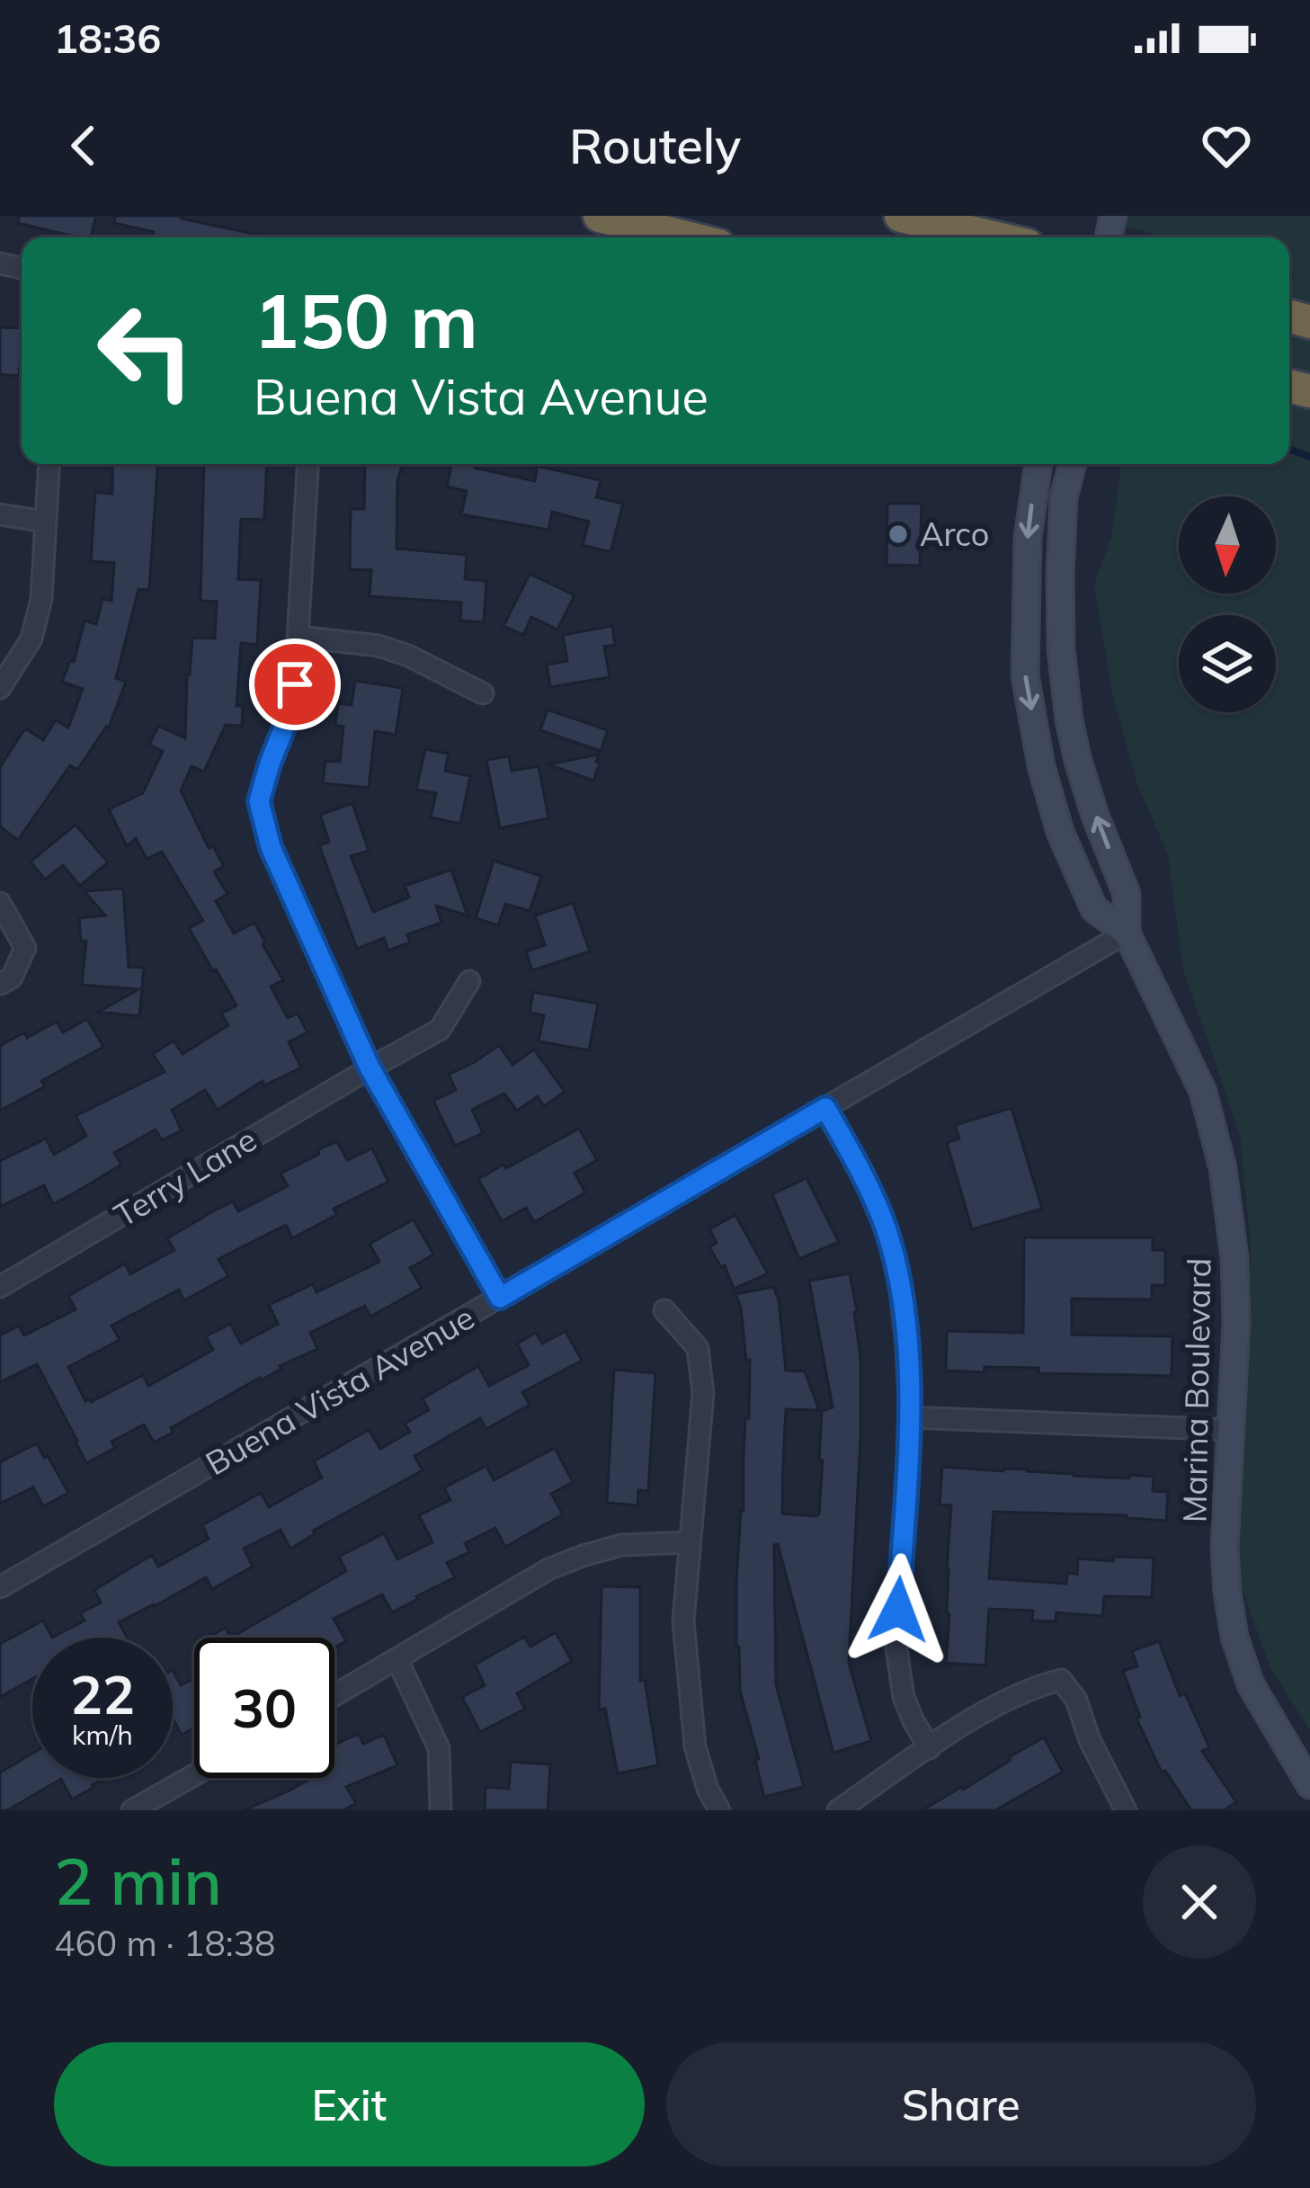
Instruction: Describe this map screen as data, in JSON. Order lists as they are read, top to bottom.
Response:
{
  "streets": {
    "street": ["Terry Lane", "Buena Vista Avenue", "Marina Boulevard"]
  },
  "crossings": [
    ["Buena Vista Avenue", "Marina Boulevard"]
  ],
  "places": ["Arco"],
  "north": "bottom",
  "page": {
    "status": "18:36",
    "header": "Routely",
    "turn": ["150 m", "Buena Vista Avenue"],
    "speed": "22 km/h",
    "limit": "30",
    "heading": ["2 min", "460 m · 18:38"],
    "buttons": ["Exit", "Share"]
  }
}
